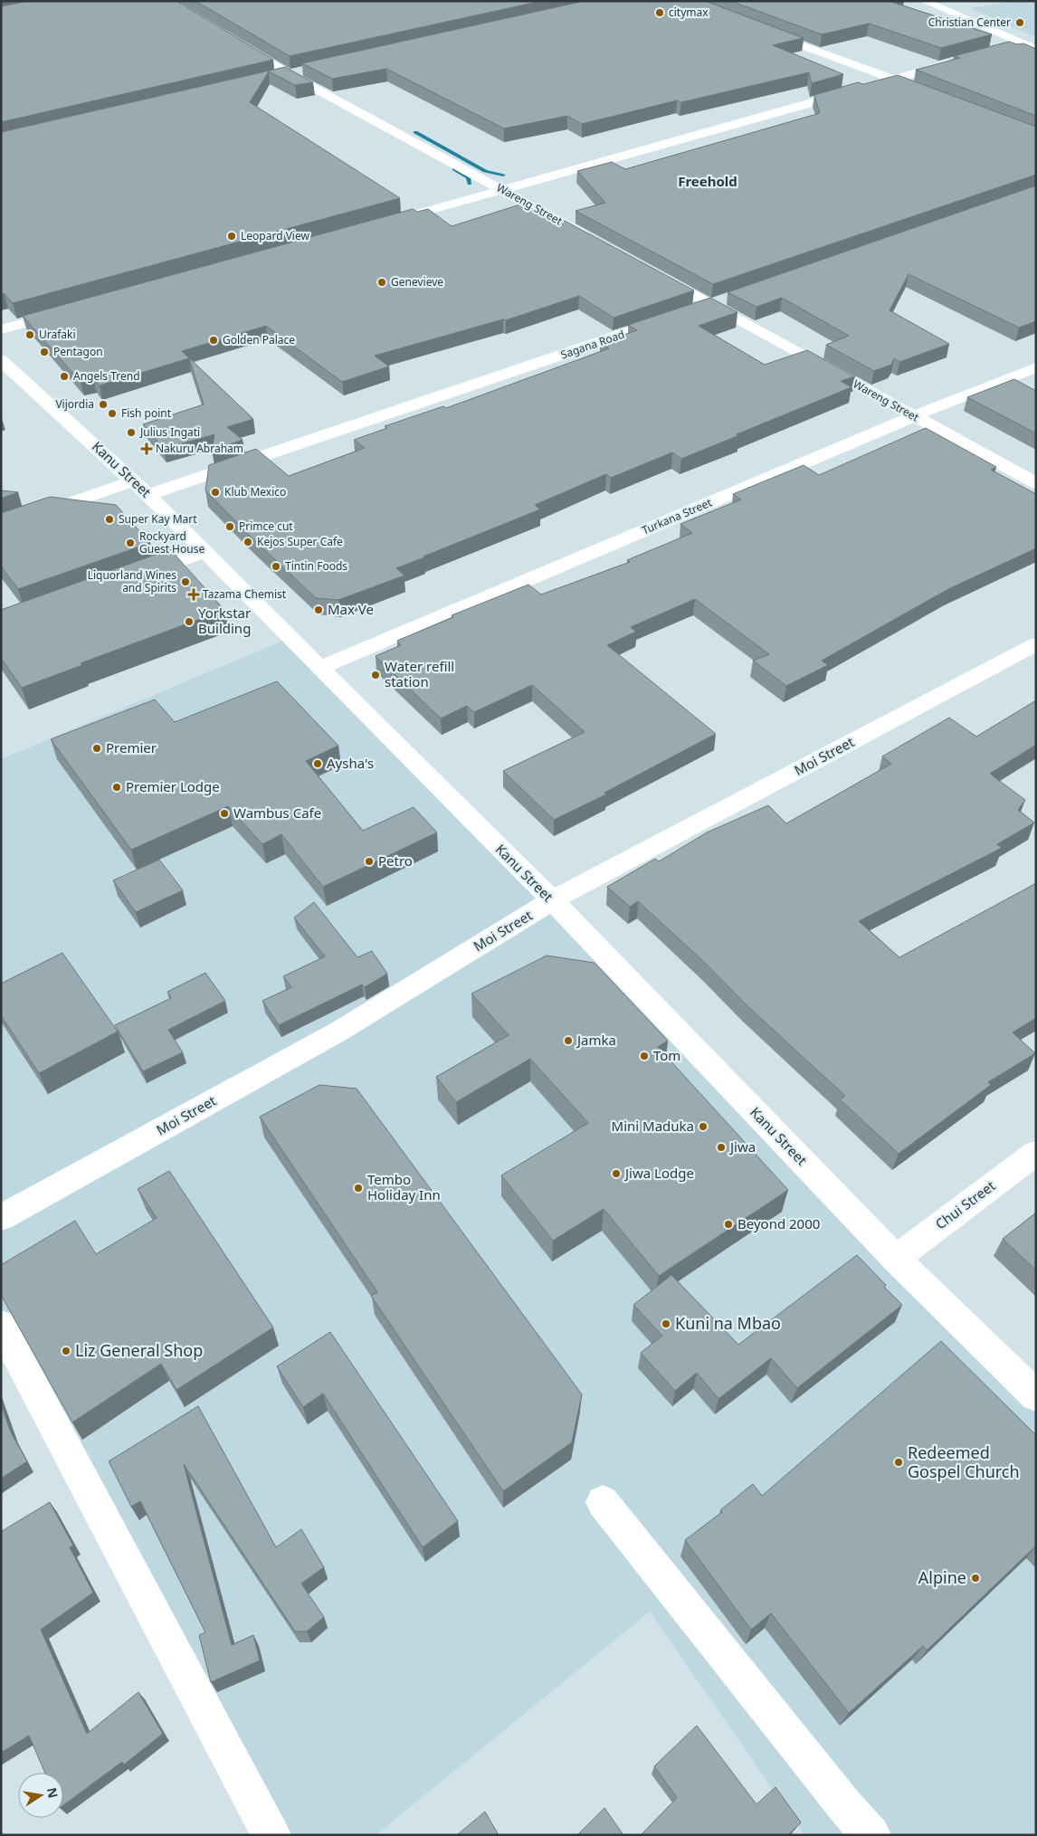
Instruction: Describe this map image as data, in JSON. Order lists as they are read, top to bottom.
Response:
{
  "streets": {
    "street": [
      "Wareng Street",
      "Sagana Road",
      "Kanu Street",
      "Turkana Street",
      "Moi Street",
      "Chui Street"
    ]
  },
  "crossings": [
    ["Wareng Street", "Turkana Street"],
    ["Sagana Road", "Kanu Street"],
    ["Kanu Street", "Turkana Street"],
    ["Kanu Street", "Moi Street"],
    ["Kanu Street", "Chui Street"]
  ],
  "districts": ["Freehold"],
  "places": {
    "other": [
      "citymax",
      "Christian Center",
      "Leopard View",
      "Genevieve",
      "Urafaki",
      "Golden Palace",
      "Pentagon",
      "Angels Trend",
      "Vijordia",
      "Fish point",
      "Julius Ingati",
      "Klub Mexico",
      "Super Kay Mart",
      "Primce cut",
      "Kejos Super Cafe",
      "Rockyard Guest House",
      "Tintin Foods",
      "Liquorland Wines and Spirits",
      "Max Ve",
      "Yorkstar Building",
      "Water refill station",
      "Premier",
      "Aysha's",
      "Premier Lodge",
      "Wambus Cafe",
      "Petro",
      "Jamka",
      "Tom",
      "Mini Maduka",
      "Jiwa",
      "Jiwa Lodge",
      "Tembo Holiday Inn",
      "Beyond 2000",
      "Kuni na Mbao",
      "Liz General Shop",
      "Redeemed Gospel Church",
      "Alpine"
    ],
    "health": ["Nakuru Abraham", "Tazama Chemist"]
  },
  "north": "right"
}
